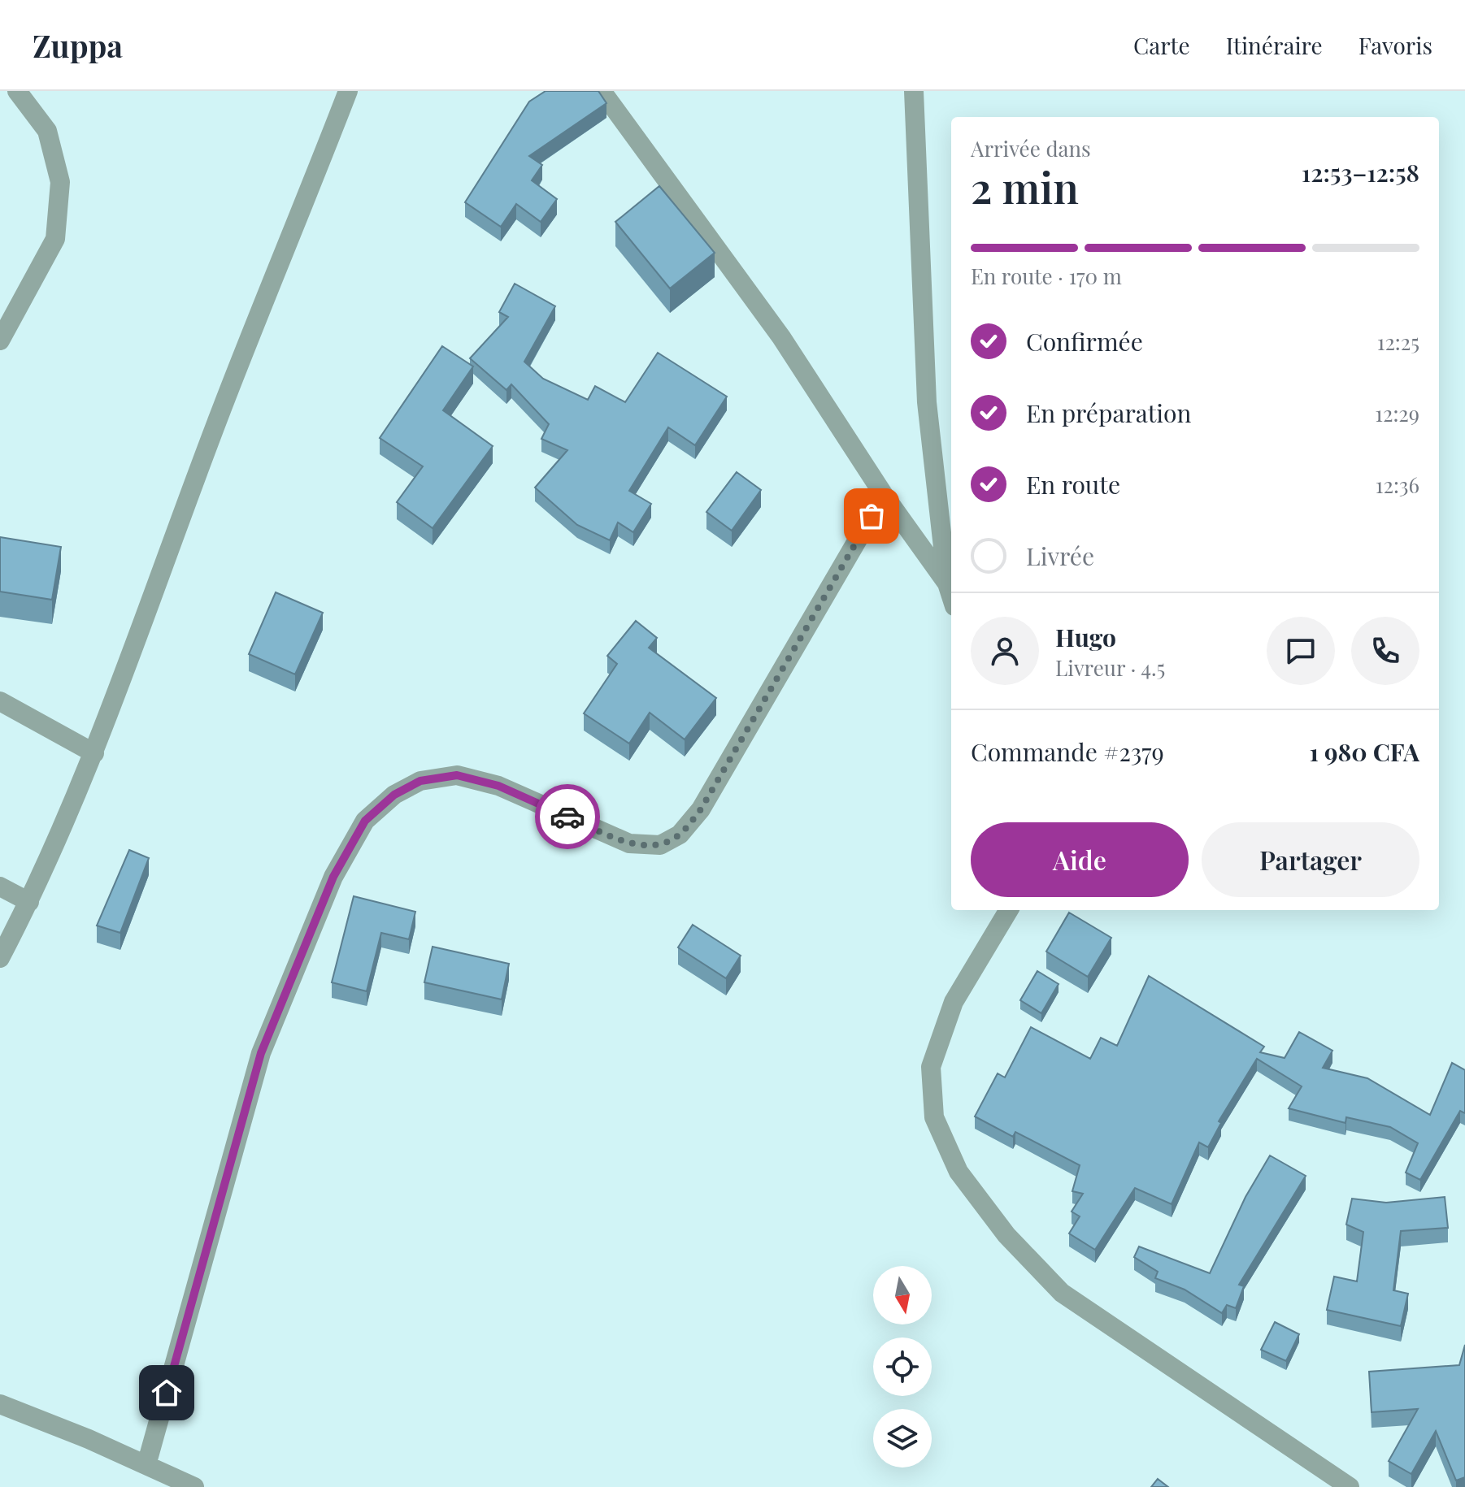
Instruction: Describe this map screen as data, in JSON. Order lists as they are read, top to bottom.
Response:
{
  "north": "bottom",
  "page": {
    "header": "Zuppa",
    "nav": ["Carte", "Itinéraire", "Favoris"],
    "heading": ["2 min", "Arrivée dans", "12:53–12:58"],
    "panel": [
      "Hugo",
      "Livreur · 4.5",
      "Commande #2379",
      "1 980 CFA"
    ],
    "bar": "En route · 170 m",
    "list": [
      ["Confirmée", "12:25"],
      ["En préparation", "12:29"],
      ["En route", "12:36"],
      "Livrée"
    ],
    "buttons": ["Aide", "Partager"]
  }
}
